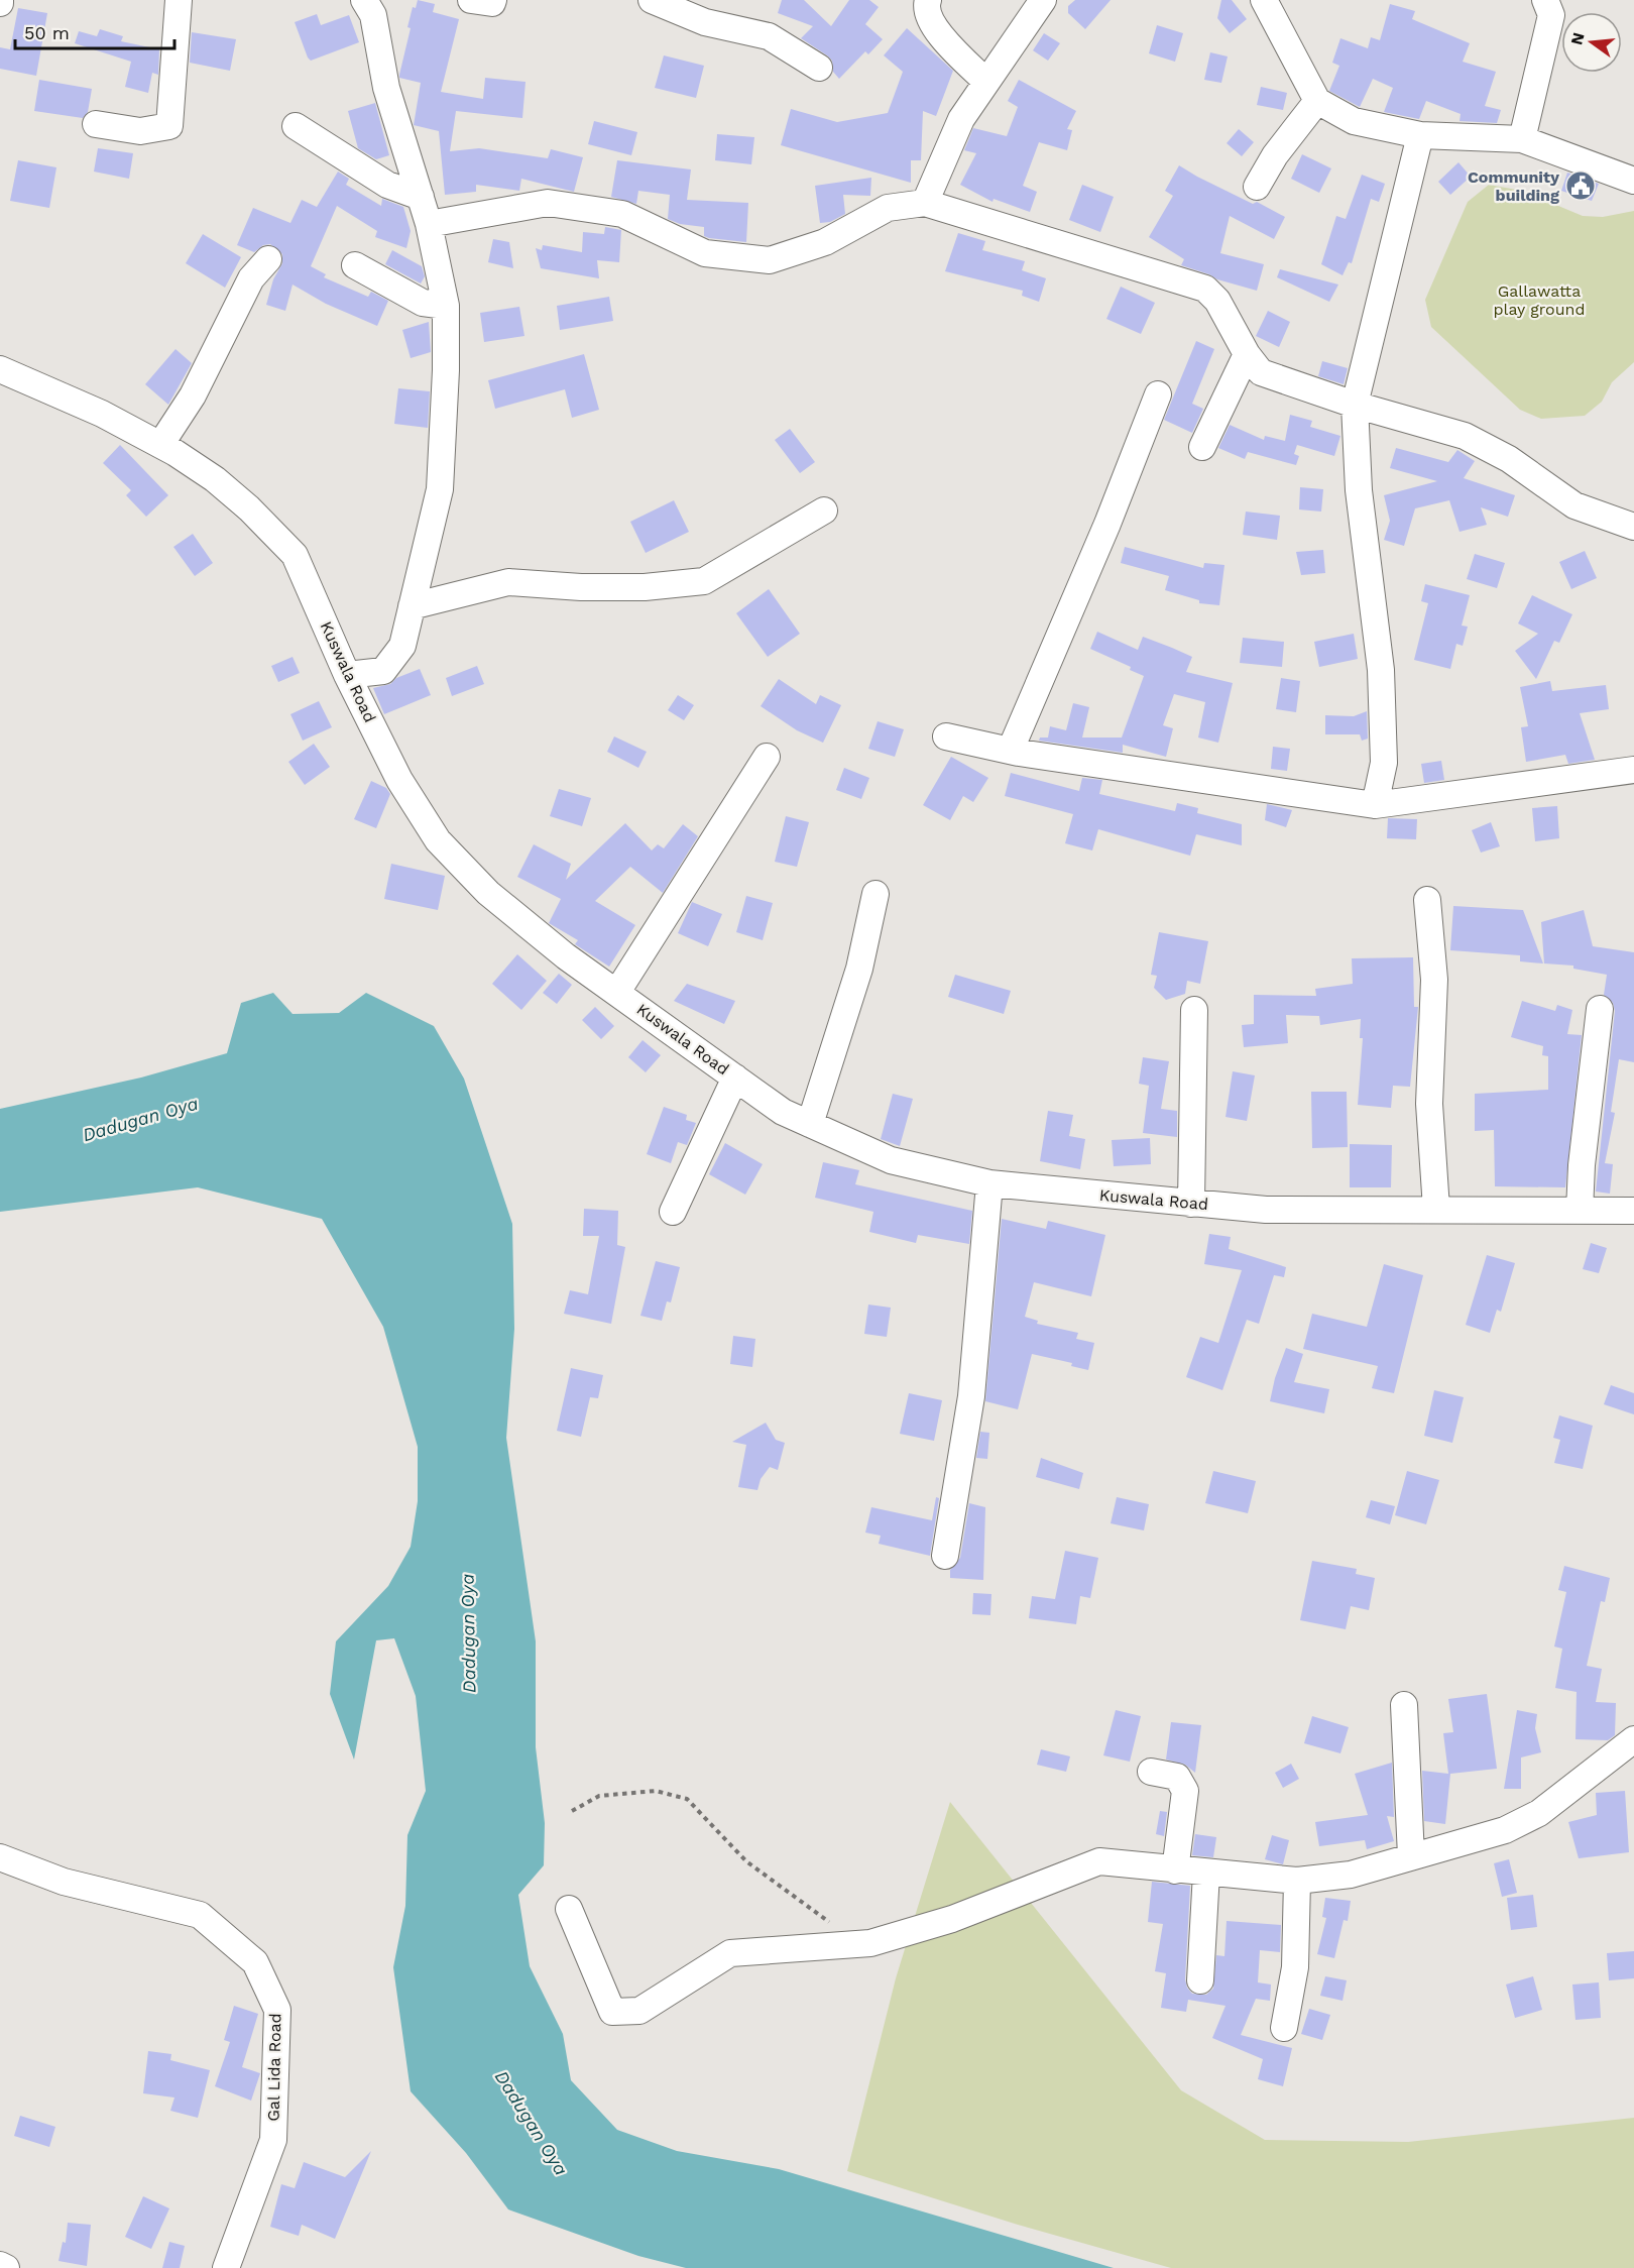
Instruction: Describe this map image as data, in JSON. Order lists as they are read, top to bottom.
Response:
{
  "streets": {
    "street": ["Kuswala Road", "Gal Lida Road"]
  },
  "water": ["Dadugan Oya"],
  "parks": ["Gallawatta play ground"],
  "places": {
    "public building": ["Community building"]
  },
  "scale_bar": "50 m",
  "north": "left"
}
